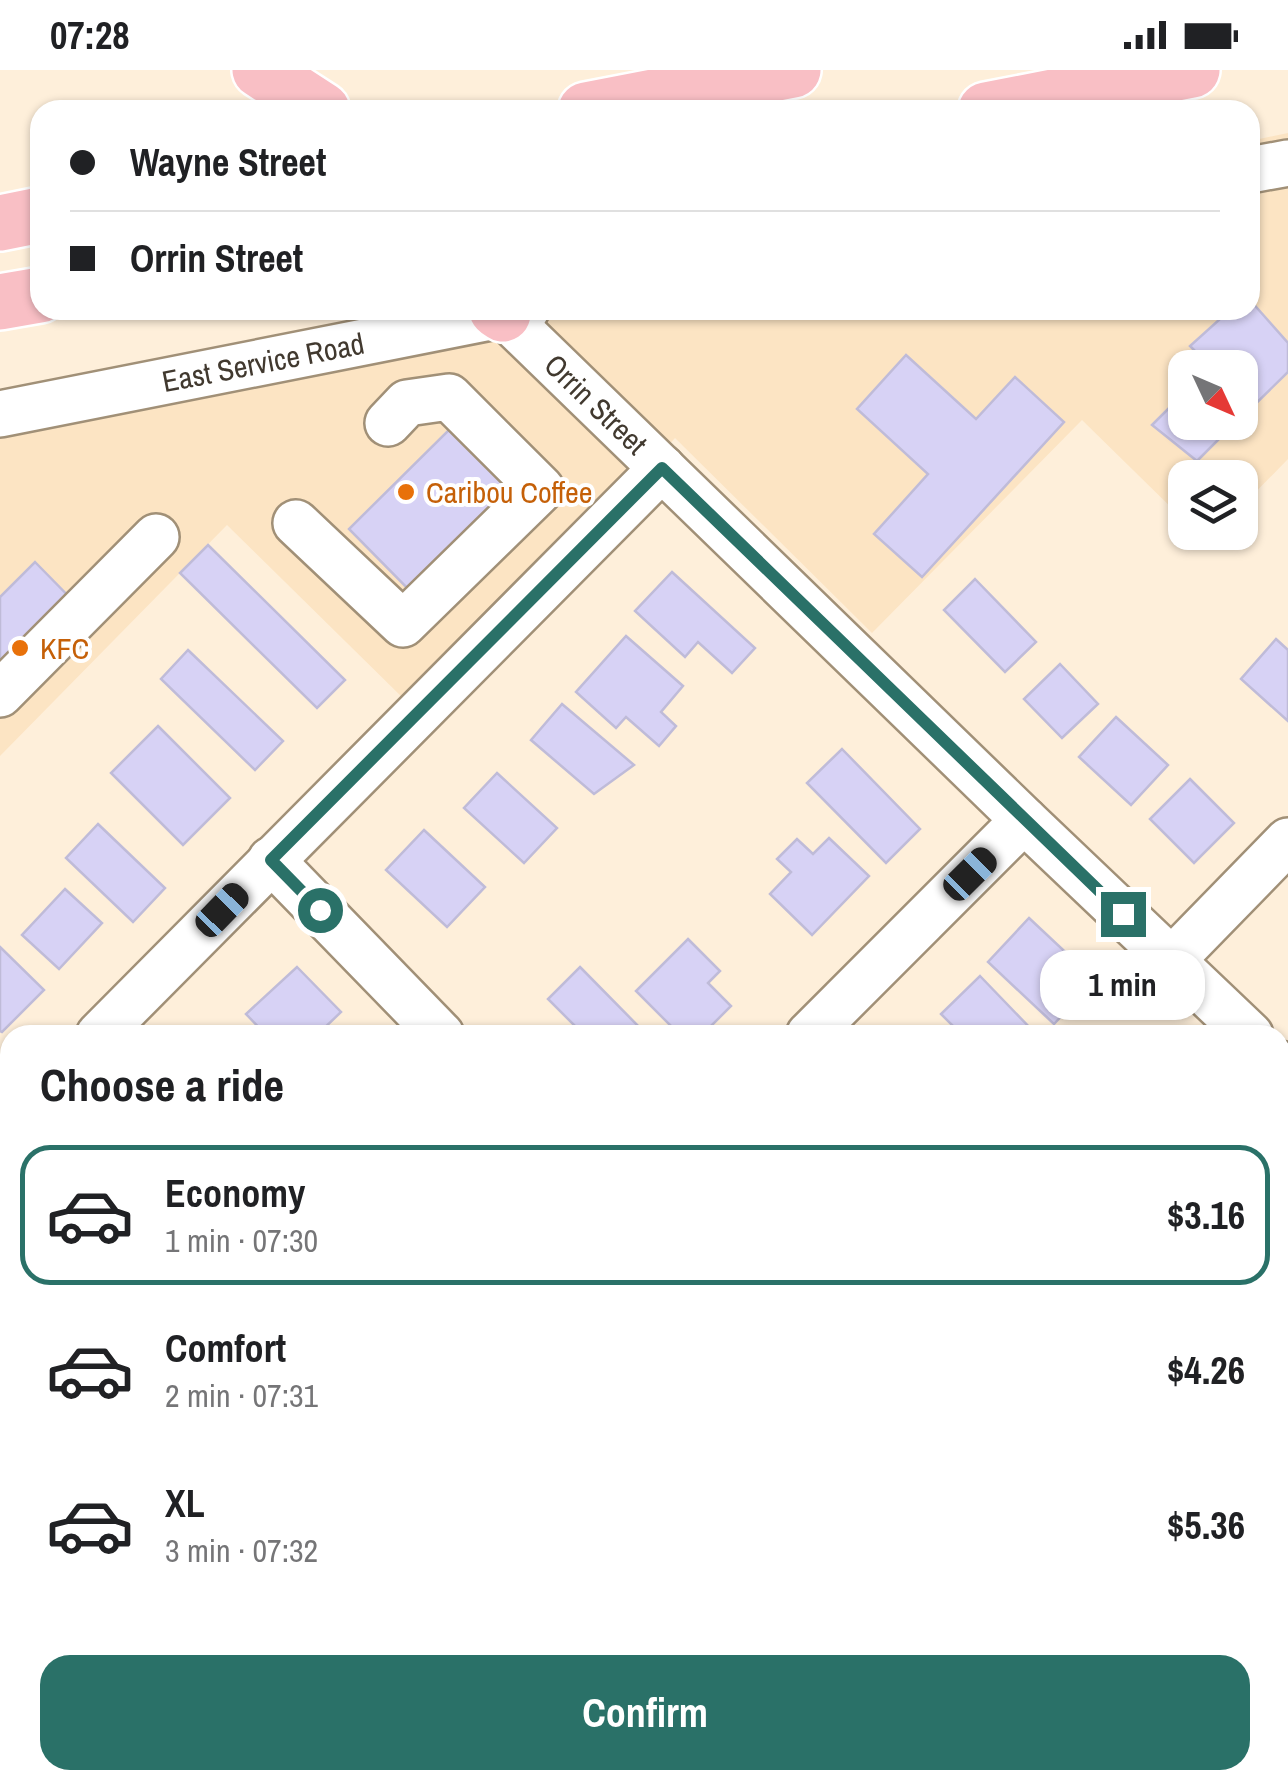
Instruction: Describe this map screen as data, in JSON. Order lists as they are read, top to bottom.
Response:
{
  "streets": {
    "street": ["East Service Road", "Orrin Street"]
  },
  "places": ["Caribou Coffee", "KFC"],
  "north": "bottom right",
  "page": {
    "status": "07:28",
    "banner": ["Wayne Street", "Orrin Street"],
    "bubble": "1 min",
    "heading": "Choose a ride",
    "list": [
      {
        "name": "Economy",
        "note": "1 min · 07:30",
        "value": "$3.16"
      },
      {
        "name": "Comfort",
        "note": "2 min · 07:31",
        "value": "$4.26"
      },
      {
        "name": "XL",
        "note": "3 min · 07:32",
        "value": "$5.36"
      }
    ],
    "buttons": "Confirm"
  }
}
